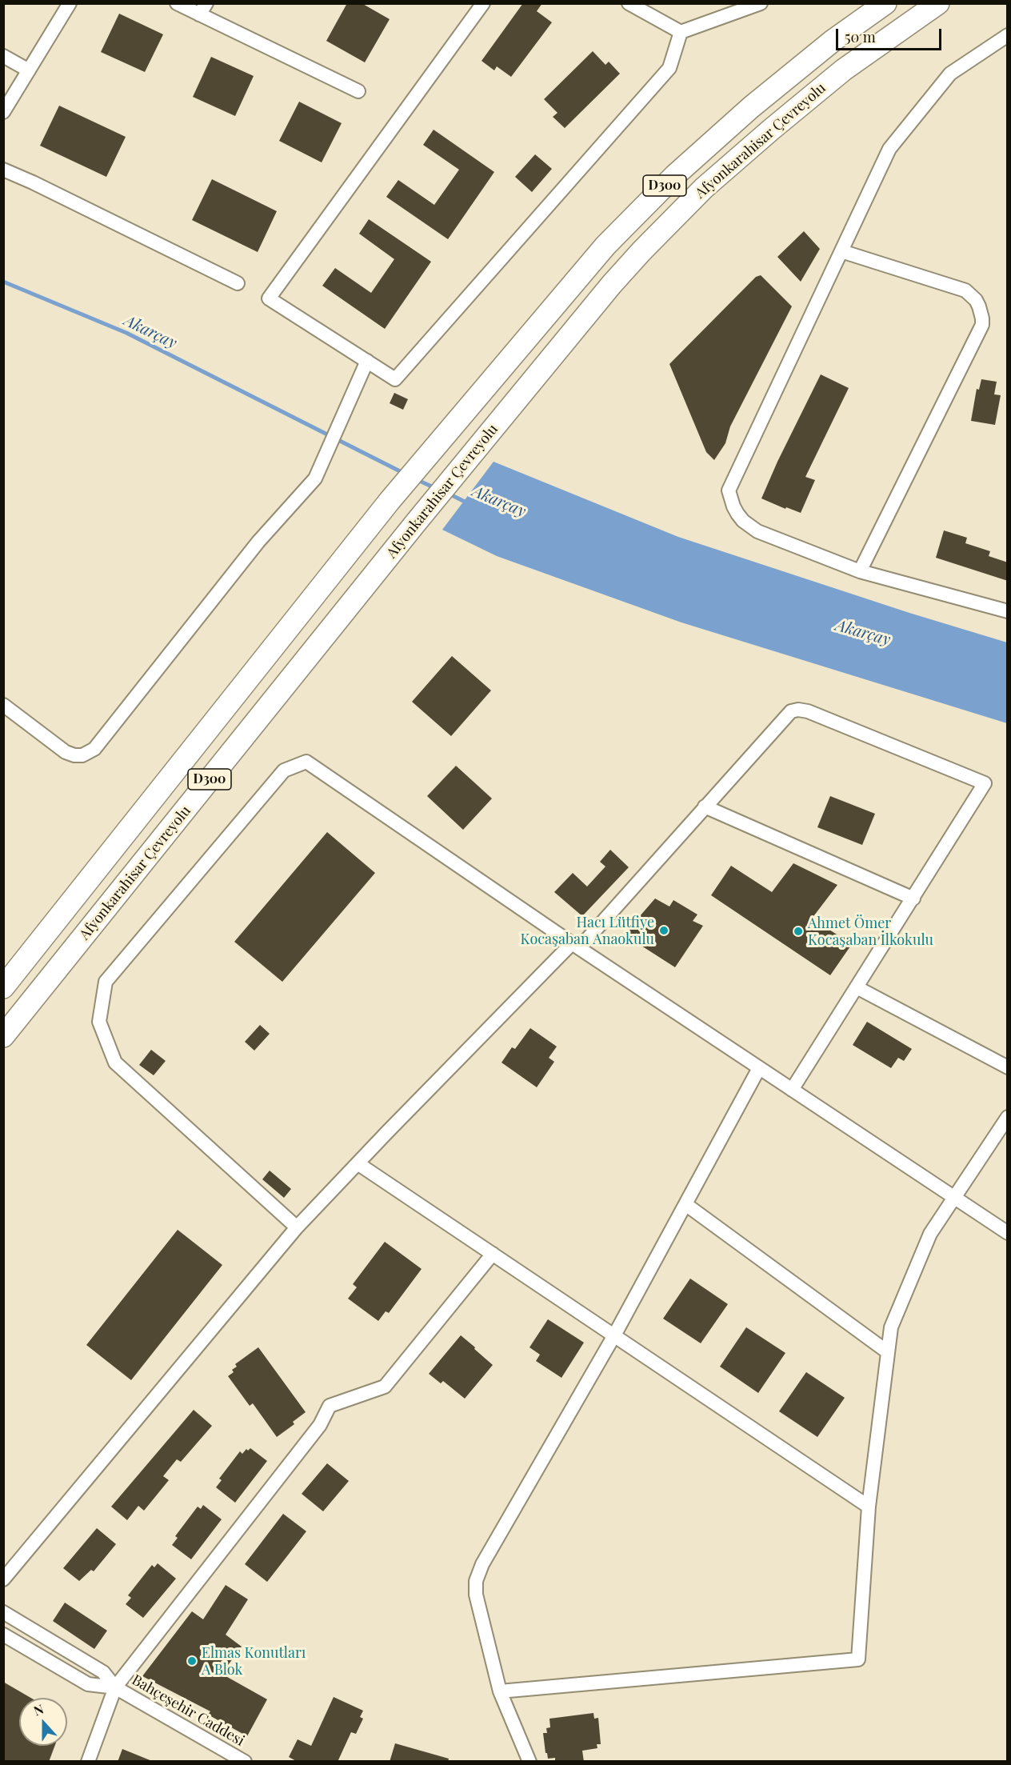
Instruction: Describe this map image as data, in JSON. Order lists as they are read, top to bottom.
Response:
{
  "streets": {
    "highway": ["Afyonkarahisar Çevreyolu", "D300"],
    "street": ["Bahçeşehir Caddesi"]
  },
  "water": ["Akarçay"],
  "places": ["Hacı Lütfiye Kocaşaban Anaokulu", "Ahmet Ömer Kocaşaban İlkokulu", "Elmas Konutları A Blok"],
  "scale_bar": "50 m",
  "north": "top"
}
